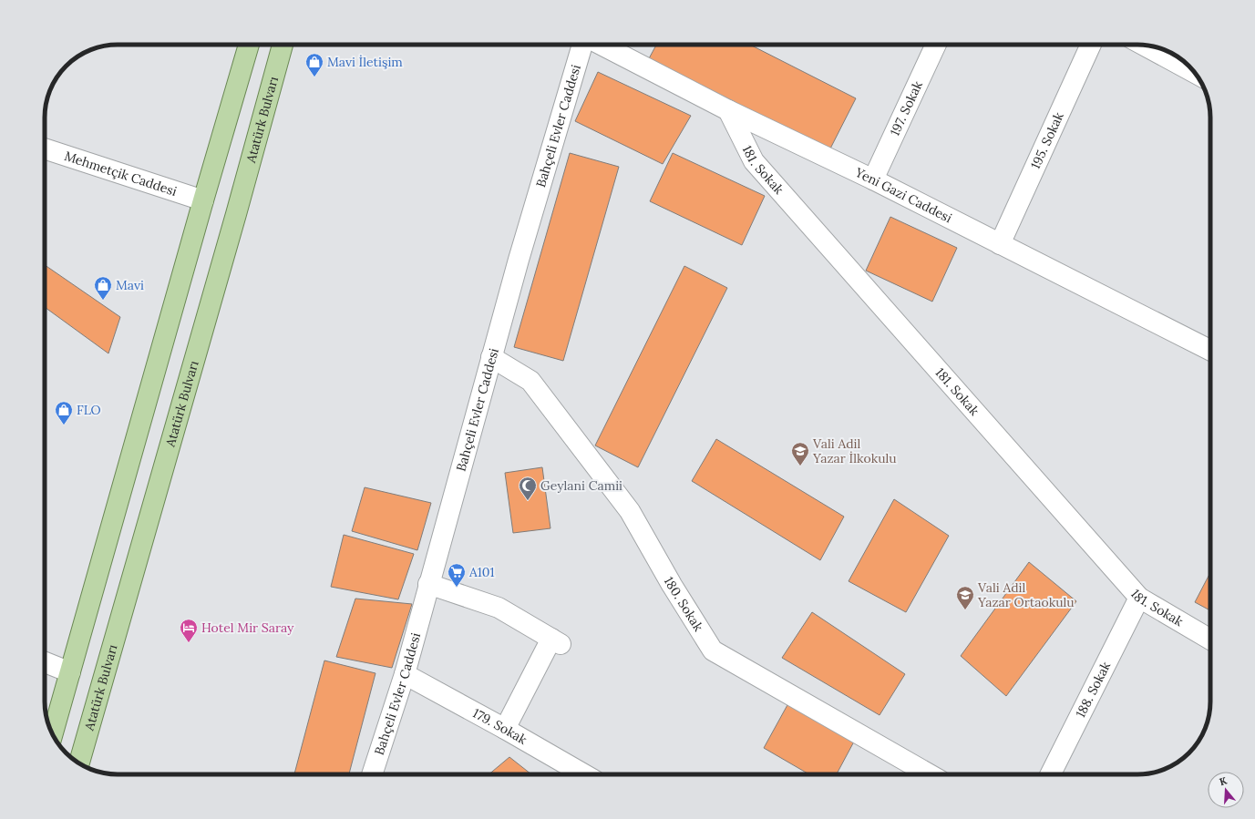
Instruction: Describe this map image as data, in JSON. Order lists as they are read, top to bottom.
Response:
{
  "streets": {
    "main road": ["Atatürk Bulvarı"],
    "street": [
      "197. Sokak",
      "Bahçeli Evler Caddesi",
      "195. Sokak",
      "181. Sokak",
      "Mehmetçik Caddesi",
      "Yeni Gazi Caddesi",
      "180. Sokak",
      "188. Sokak",
      "179. Sokak"
    ]
  },
  "crossings": [
    ["197. Sokak", "Yeni Gazi Caddesi"],
    ["Bahçeli Evler Caddesi", "180. Sokak"],
    ["Bahçeli Evler Caddesi", "179. Sokak"],
    ["195. Sokak", "Yeni Gazi Caddesi"],
    ["181. Sokak", "Yeni Gazi Caddesi"],
    ["181. Sokak", "188. Sokak"]
  ],
  "places": {
    "shop": ["Mavi İletişim", "Mavi", "FLO"],
    "school or university": ["Vali Adil Yazar İlkokulu", "Vali Adil Yazar Ortaokulu"],
    "mosque": ["Geylani Camii"],
    "supermarket": ["A101"],
    "hotel": ["Hotel Mir Saray"]
  },
  "north": "top"
}
